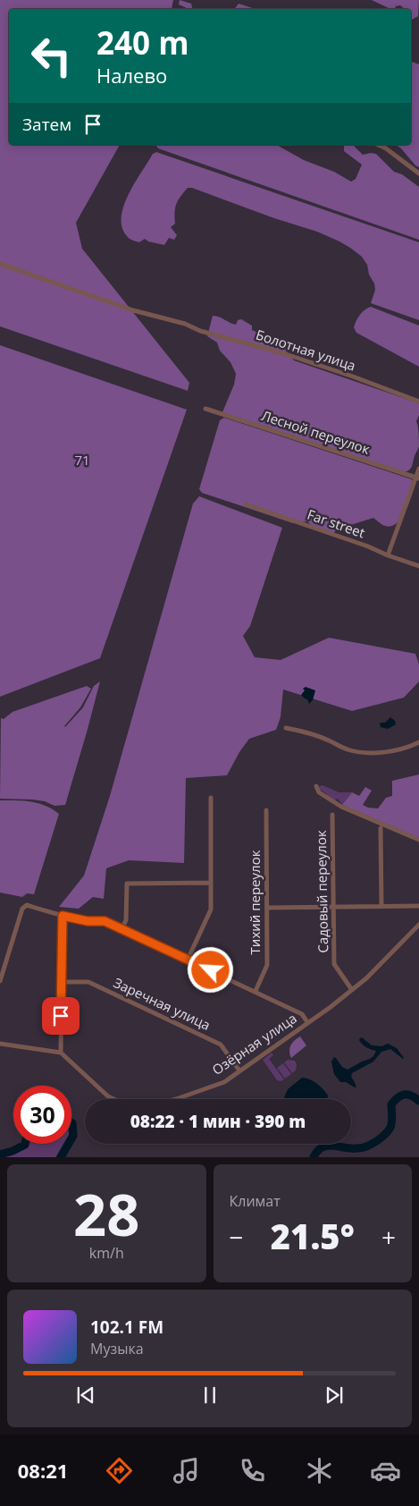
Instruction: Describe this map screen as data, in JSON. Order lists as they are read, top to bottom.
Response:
{
  "streets": {
    "street": [
      "Болотная улица",
      "Лесной переулок",
      "Far street",
      "Садовый переулок",
      "Тихий переулок",
      "Заречная улица",
      "Озёрная улица"
    ]
  },
  "crossings": [
    ["Садовый переулок", "Озёрная улица"],
    ["Заречная улица", "Озёрная улица"]
  ],
  "parks": ["71"],
  "page": {
    "turn": ["240 m", "Налево"],
    "then": "Затем",
    "limit": "30",
    "trip": "08:22 · 1 мин · 390 m",
    "tile": [
      ["28", "km/h"],
      "Климат"
    ],
    "heat": ["−", "21.5°", "+"],
    "song": ["102.1 FM", "Музыка"],
    "tabs": "08:21"
  }
}
